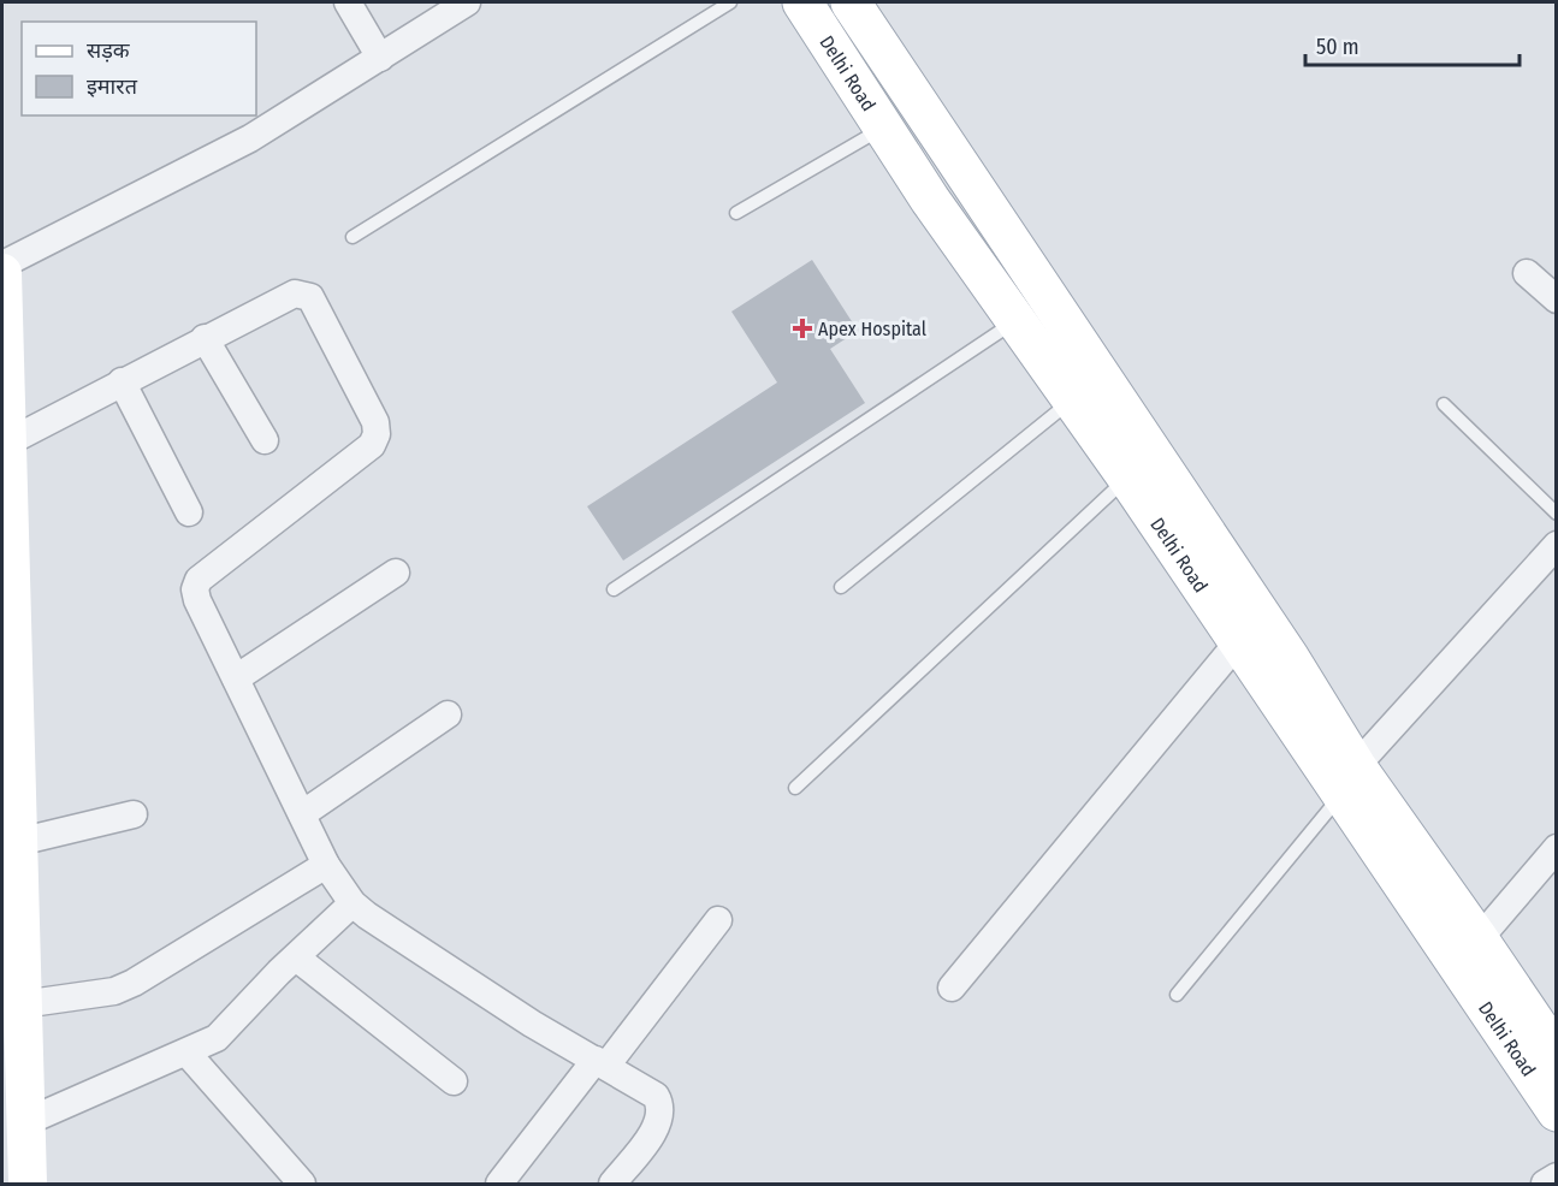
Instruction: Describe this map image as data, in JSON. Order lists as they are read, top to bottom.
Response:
{
  "streets": {
    "main road": ["Delhi Road"]
  },
  "places": {
    "health": ["Apex Hospital"]
  },
  "legend": ["सड़क", "इमारत"],
  "scale_bar": "50 m"
}
